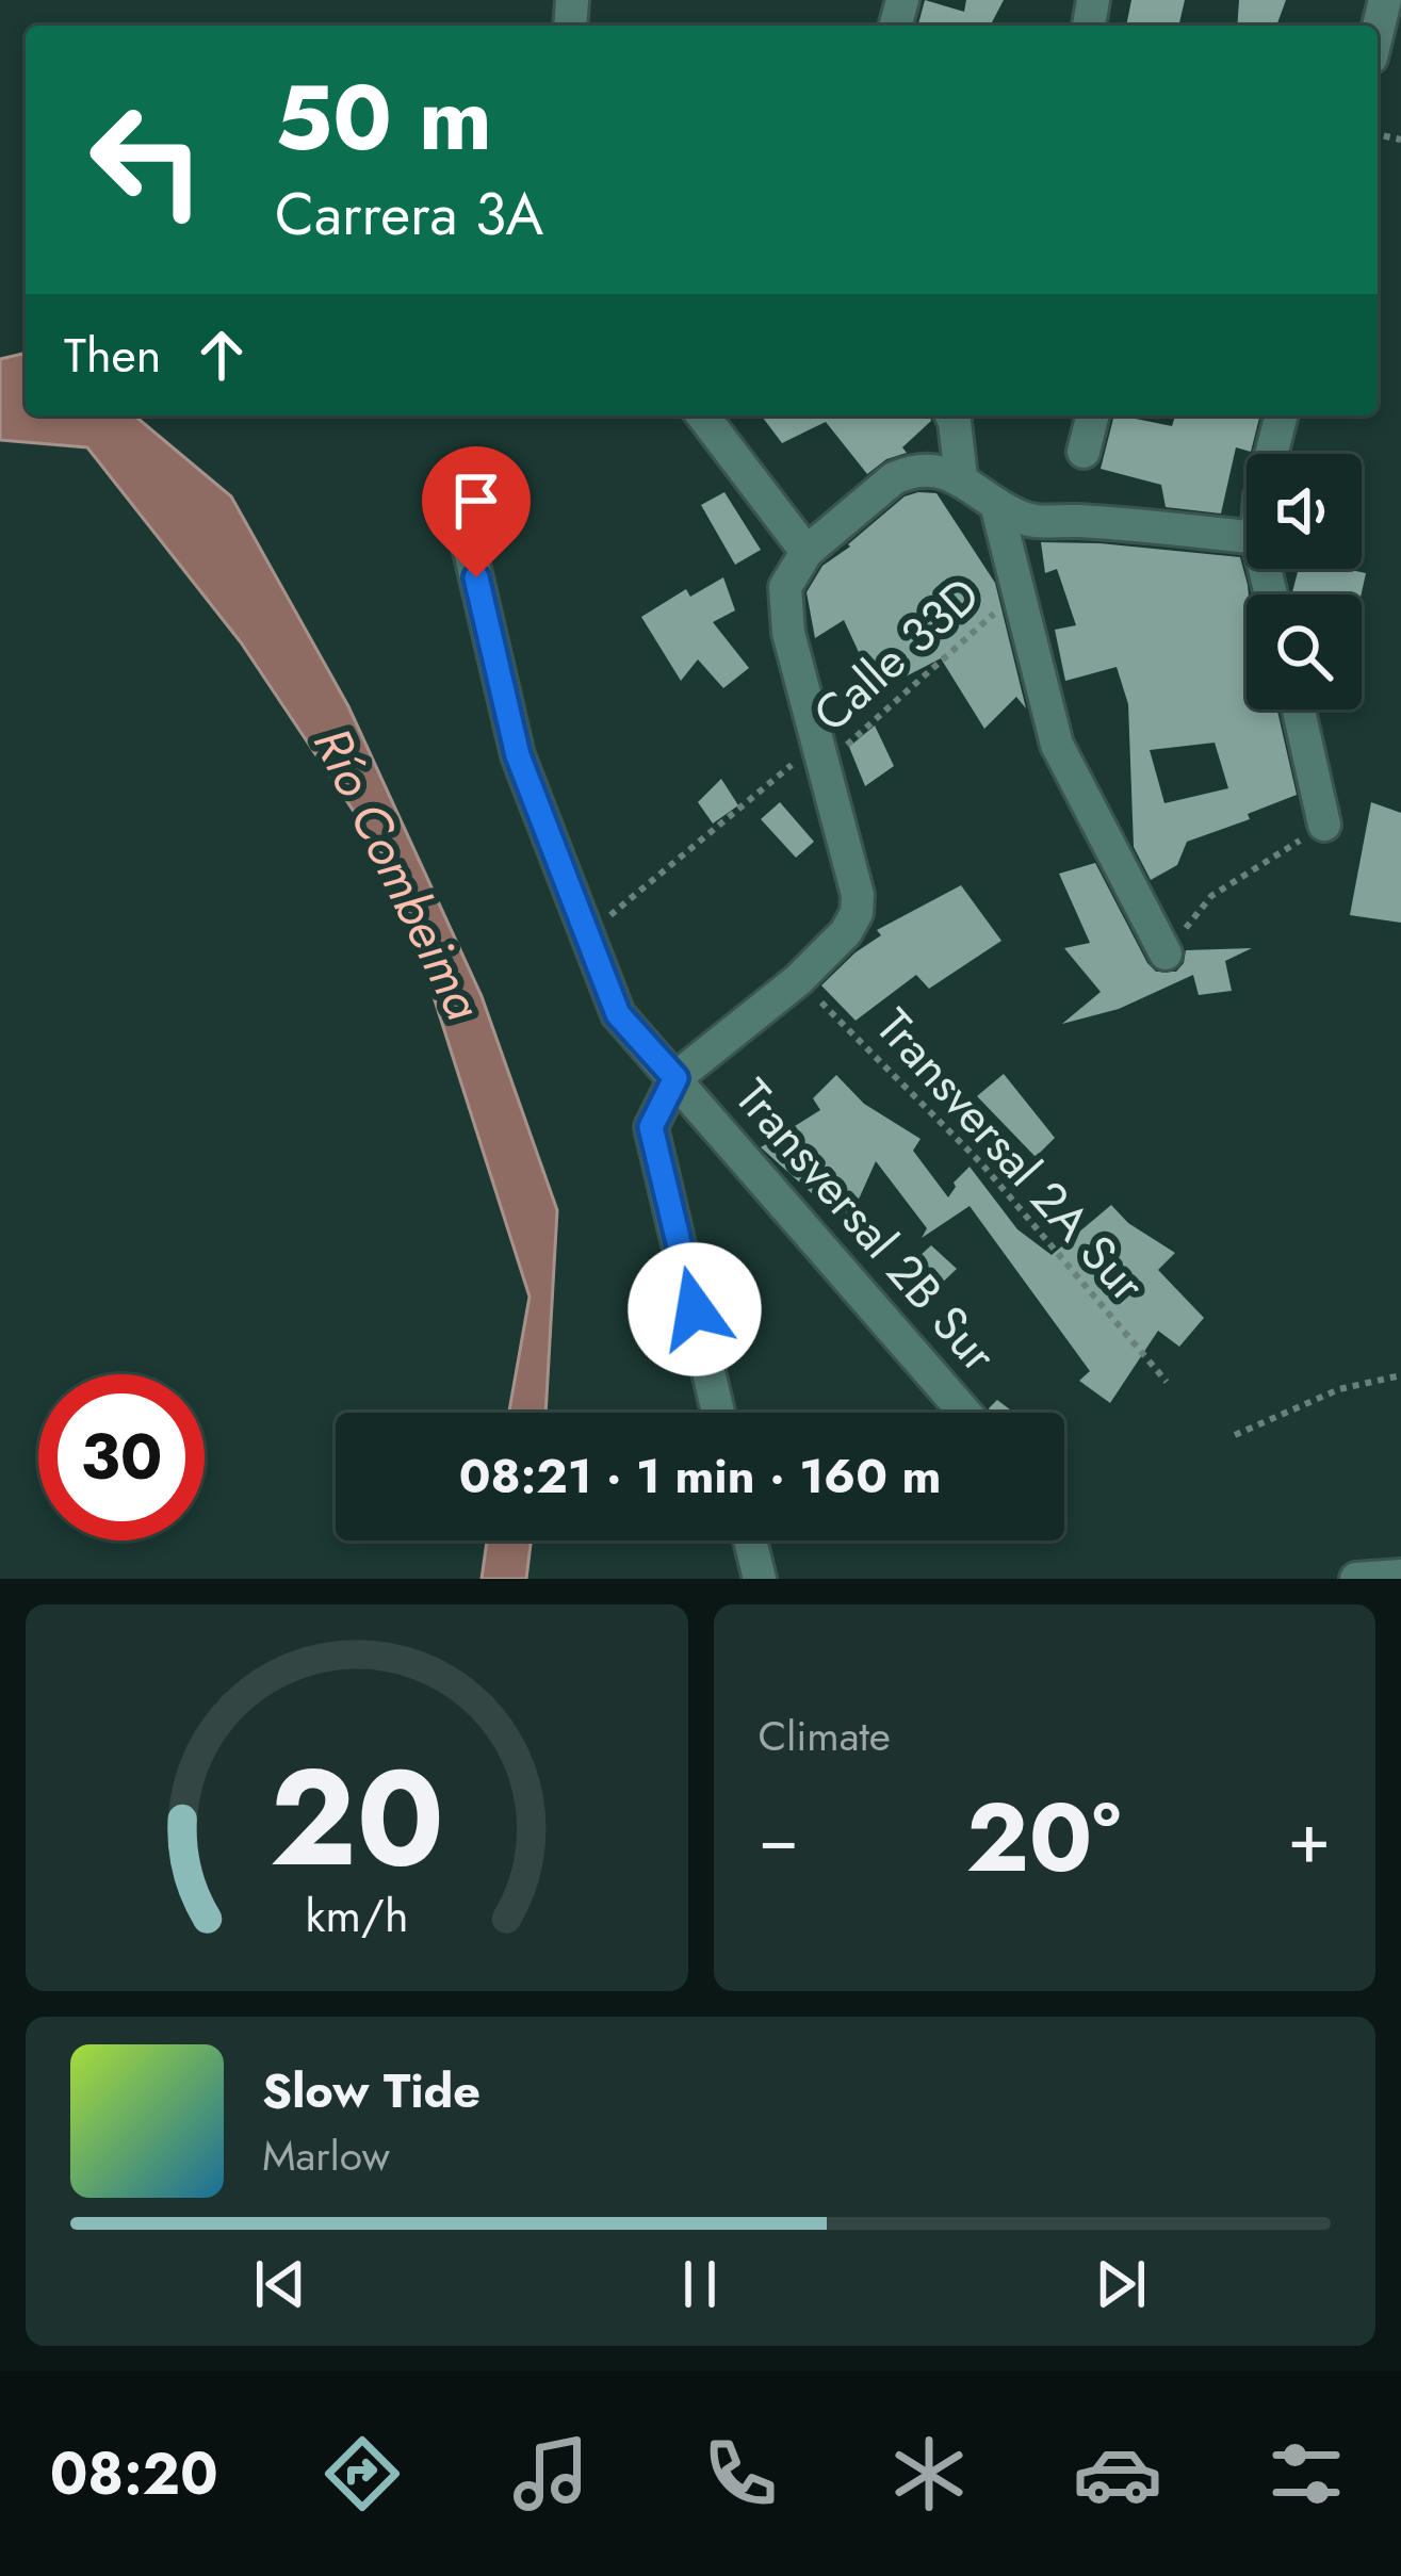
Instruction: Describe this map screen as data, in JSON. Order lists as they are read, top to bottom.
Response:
{
  "streets": {
    "street": ["Transversal 2B Sur"],
    "path": ["Calle 33D", "Transversal 2A Sur"]
  },
  "crossings": [
    ["Calle 33D", "Transversal 2B Sur"]
  ],
  "water": ["Río Combeima"],
  "page": {
    "turn": ["50 m", "Carrera 3A"],
    "then": "Then",
    "limit": "30",
    "trip": "08:21 · 1 min · 160 m",
    "tile": "Climate",
    "heat": ["−", "20°", "+"],
    "song": ["Slow Tide", "Marlow"],
    "tabs": "08:20",
    "gauge": ["20", "km/h"]
  }
}
